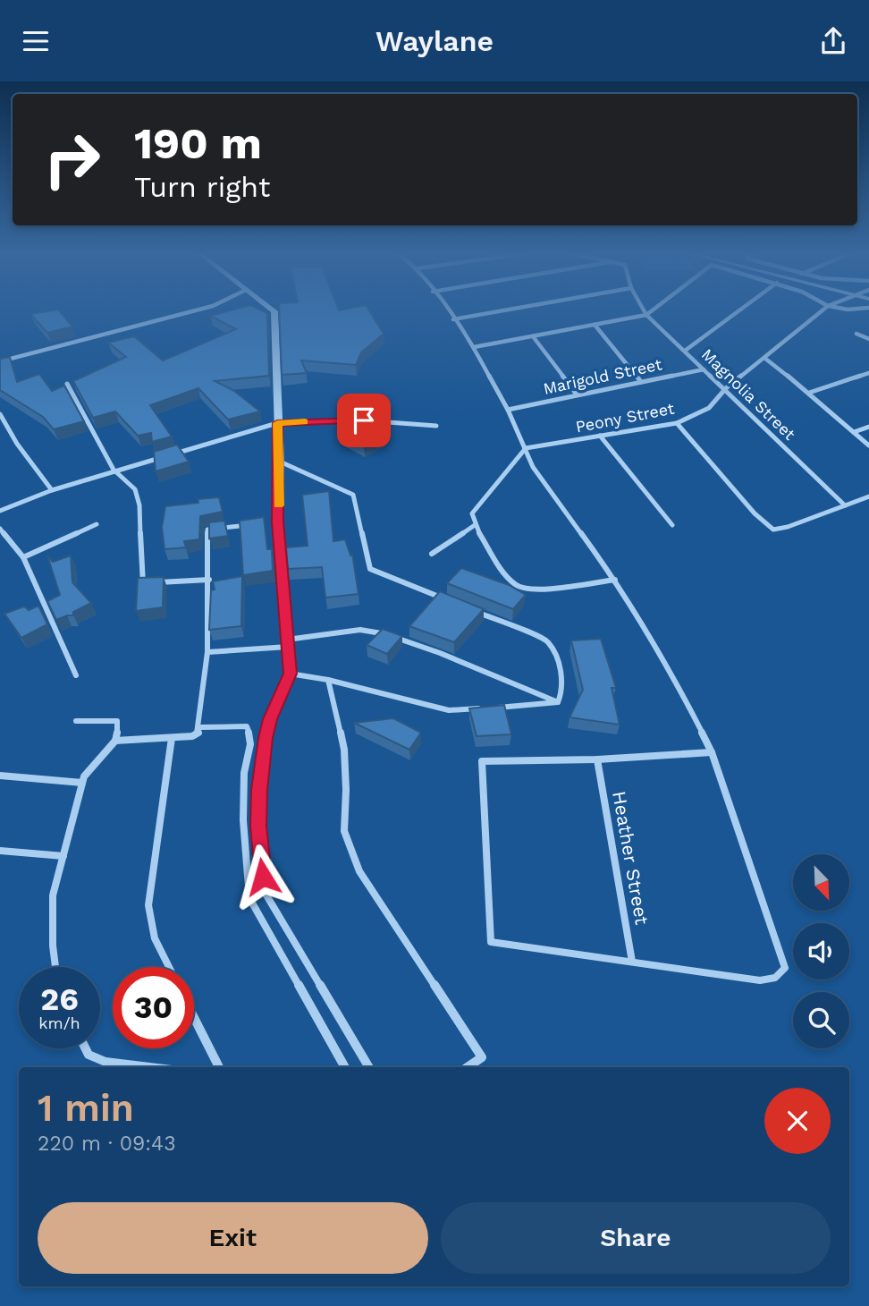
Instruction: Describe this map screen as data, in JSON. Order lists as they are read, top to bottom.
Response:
{
  "streets": {
    "street": [
      "Marigold Street",
      "Magnolia Street",
      "Peony Street",
      "Heather Street"
    ]
  },
  "crossings": [
    ["Marigold Street", "Magnolia Street"],
    ["Magnolia Street", "Peony Street"]
  ],
  "north": "bottom right",
  "page": {
    "header": "Waylane",
    "turn": ["190 m", "Turn right"],
    "speed": "26 km/h",
    "limit": "30",
    "heading": ["1 min", "220 m · 09:43"],
    "buttons": ["Exit", "Share"]
  }
}
